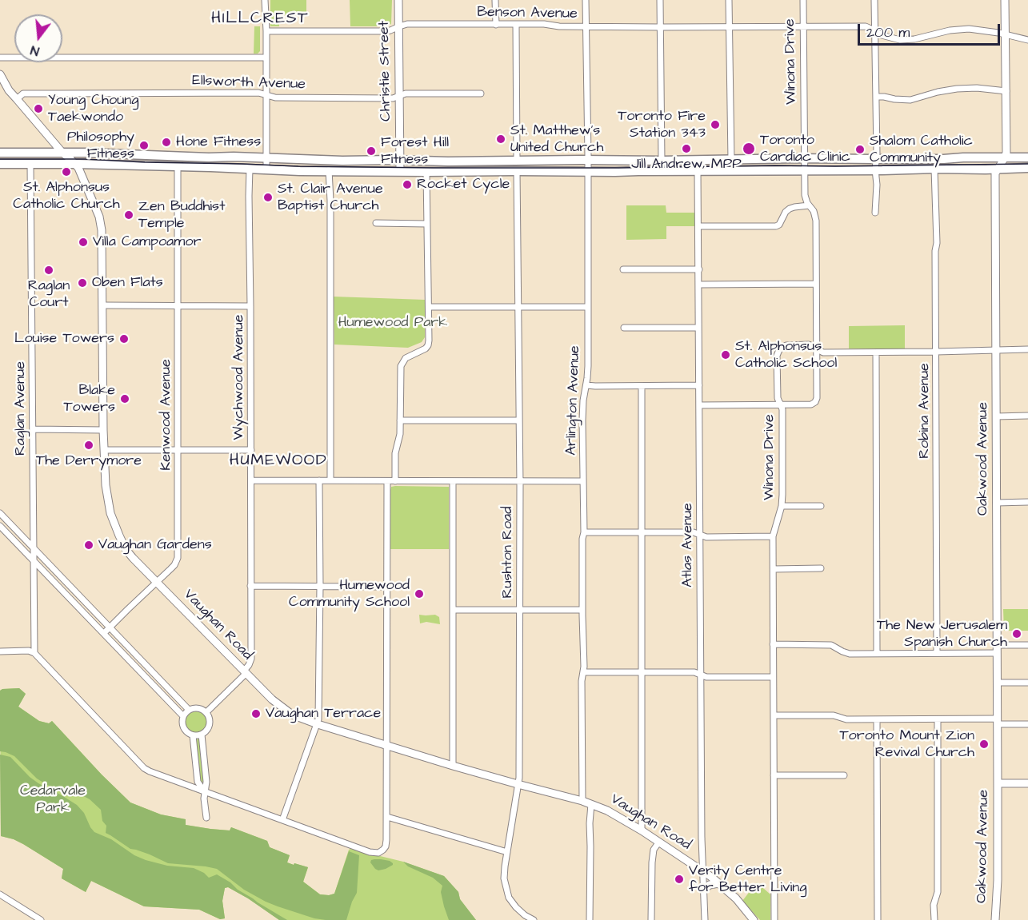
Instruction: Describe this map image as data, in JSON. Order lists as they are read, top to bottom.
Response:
{
  "streets": {
    "street": [
      "Benson Avenue",
      "Winona Drive",
      "Christie Street",
      "Ellsworth Avenue",
      "Wychwood Avenue",
      "Arlington Avenue",
      "Raglan Avenue",
      "Robina Avenue",
      "Kenwood Avenue",
      "Oakwood Avenue",
      "Atlas Avenue",
      "Rushton Road",
      "Vaughan Road"
    ]
  },
  "crossings": [
    ["Benson Avenue", "Winona Drive"],
    ["Benson Avenue", "Christie Street"],
    ["Benson Avenue", "Arlington Avenue"],
    ["Benson Avenue", "Oakwood Avenue"],
    ["Christie Street", "Ellsworth Avenue"],
    ["Ellsworth Avenue", "Vaughan Road"],
    ["Wychwood Avenue", "Vaughan Road"],
    ["Arlington Avenue", "Vaughan Road"],
    ["Kenwood Avenue", "Vaughan Road"],
    ["Atlas Avenue", "Vaughan Road"],
    ["Rushton Road", "Vaughan Road"]
  ],
  "districts": ["HILLCREST", "HUMEWOOD"],
  "parks": ["Humewood Park", "Cedarvale Park"],
  "places": [
    "Young Choung Taekwondo",
    "Toronto Fire Station 343",
    "St. Matthew's United Church",
    "Hone Fitness",
    "Philosophy Fitness",
    "Jill Andrew, MPP",
    "Toronto Cardiac Clinic",
    "Shalom Catholic Community",
    "Forest Hill Fitness",
    "St. Alphonsus Catholic Church",
    "Rocket Cycle",
    "St. Clair Avenue Baptist Church",
    "Zen Buddhist Temple",
    "Villa Campoamor",
    "Raglan Court",
    "Oben Flats",
    "Louise Towers",
    "St. Alphonsus Catholic School",
    "Blake Towers",
    "The Derrymore",
    "Vaughan Gardens",
    "Humewood Community School",
    "The New Jerusalem Spanish Church",
    "Vaughan Terrace",
    "Toronto Mount Zion Revival Church",
    "Verity Centre for Better Living"
  ],
  "scale_bar": "200 m",
  "north": "bottom"
}
